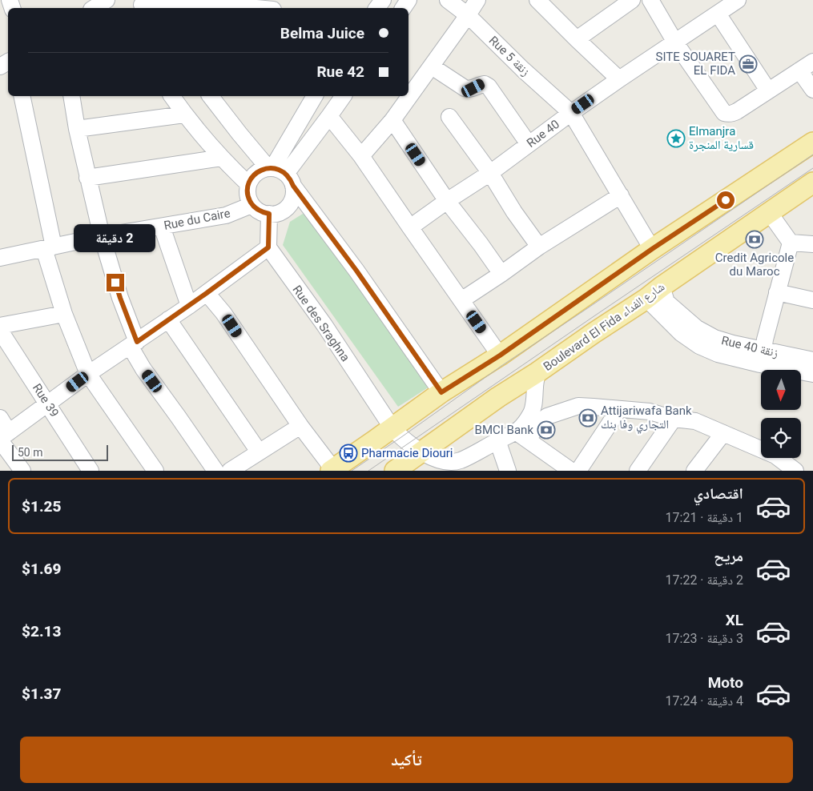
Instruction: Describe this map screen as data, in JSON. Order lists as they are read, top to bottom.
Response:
{
  "streets": {
    "main road": ["Boulevard El Fida شارع الفداء"],
    "street": [
      "Rue 5 زنقة",
      "Rue 40",
      "Rue du Caire",
      "Rue des Sraghna",
      "Rue 40 زنقة",
      "Rue 39"
    ]
  },
  "crossings": [
    ["Rue 5 زنقة", "Rue 40"],
    ["Rue des Sraghna", "Boulevard El Fida شارع الفداء"],
    ["Boulevard El Fida شارع الفداء", "Rue 40 زنقة"]
  ],
  "places": {
    "office": ["SITE SOUARET EL FIDA"],
    "place": ["Elmanjra قسارية المنجرة"],
    "bank": ["Credit Agricole du Maroc", "Attijariwafa Bank التجاري وفا بنك", "BMCI Bank"],
    "bus stop": ["Pharmacie Diouri"]
  },
  "scale_bar": "50 m",
  "north": "bottom",
  "page": {
    "banner": ["Belma Juice", "Rue 42"],
    "bubble": "2 دقيقة",
    "scale": "50 m",
    "list": [
      {
        "name": "اقتصادي",
        "note": "1 دقيقة · 17:21",
        "value": "$1.25"
      },
      {
        "name": "مريح",
        "note": "2 دقيقة · 17:22",
        "value": "$1.69"
      },
      {
        "name": "XL",
        "note": "3 دقيقة · 17:23",
        "value": "$2.13"
      },
      {
        "name": "Moto",
        "note": "4 دقيقة · 17:24",
        "value": "$1.37"
      }
    ],
    "buttons": "تأكيد"
  }
}
